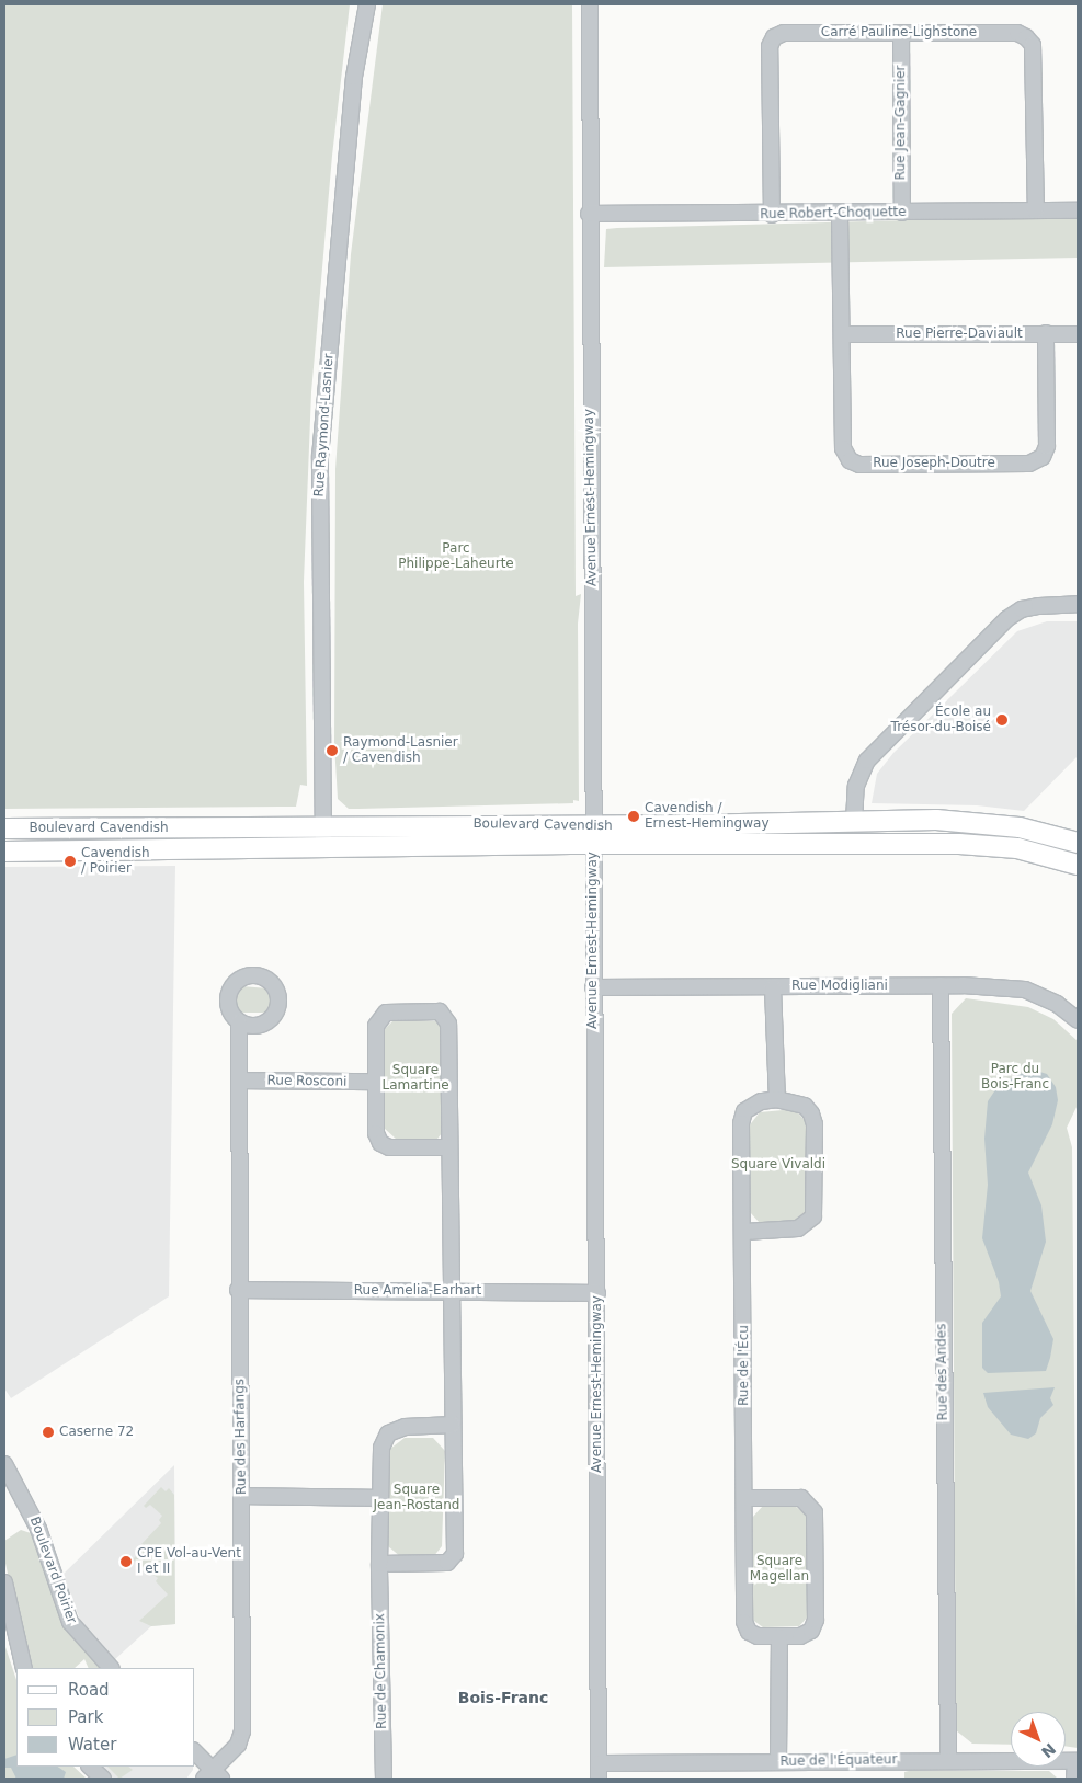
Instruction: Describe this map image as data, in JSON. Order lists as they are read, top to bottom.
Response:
{
  "streets": {
    "main road": ["Boulevard Cavendish"],
    "street": [
      "Carré Pauline-Lighstone",
      "Rue Jean-Gagnier",
      "Rue Robert-Choquette",
      "Rue Pierre-Daviault",
      "Rue Raymond-Lasnier",
      "Rue Joseph-Doutre",
      "Avenue Ernest-Hemingway",
      "Rue Modigliani",
      "Rue Rosconi",
      "Rue Amelia-Earhart",
      "Rue de l'Écu",
      "Rue des Andes",
      "Rue des Harfangs",
      "Boulevard Poirier",
      "Rue de Chamonix",
      "Rue de l'Équateur"
    ]
  },
  "crossings": [
    ["Carré Pauline-Lighstone", "Rue Jean-Gagnier"],
    ["Carré Pauline-Lighstone", "Rue Robert-Choquette"],
    ["Rue Jean-Gagnier", "Rue Robert-Choquette"],
    ["Rue Robert-Choquette", "Rue Joseph-Doutre"],
    ["Rue Robert-Choquette", "Avenue Ernest-Hemingway"],
    ["Rue Pierre-Daviault", "Rue Joseph-Doutre"],
    ["Rue Raymond-Lasnier", "Boulevard Cavendish"],
    ["Avenue Ernest-Hemingway", "Boulevard Cavendish"],
    ["Avenue Ernest-Hemingway", "Rue Modigliani"],
    ["Avenue Ernest-Hemingway", "Rue Amelia-Earhart"],
    ["Avenue Ernest-Hemingway", "Rue de l'Équateur"],
    ["Rue Modigliani", "Rue des Andes"],
    ["Rue Rosconi", "Rue des Harfangs"],
    ["Rue Amelia-Earhart", "Rue des Harfangs"],
    ["Rue des Andes", "Rue de l'Équateur"]
  ],
  "districts": ["Bois-Franc"],
  "parks": [
    "Parc Philippe-Laheurte",
    "Parc du Bois-Franc",
    "Square Lamartine",
    "Square Vivaldi",
    "Square Jean-Rostand",
    "Square Magellan"
  ],
  "places": [
    "École au Trésor-du-Boisé",
    "Raymond-Lasnier / Cavendish",
    "Cavendish / Ernest-Hemingway",
    "Cavendish / Poirier",
    "Caserne 72",
    "CPE Vol-au-Vent I et II"
  ],
  "legend": ["Road", "Park", "Water"],
  "north": "bottom right"
}
